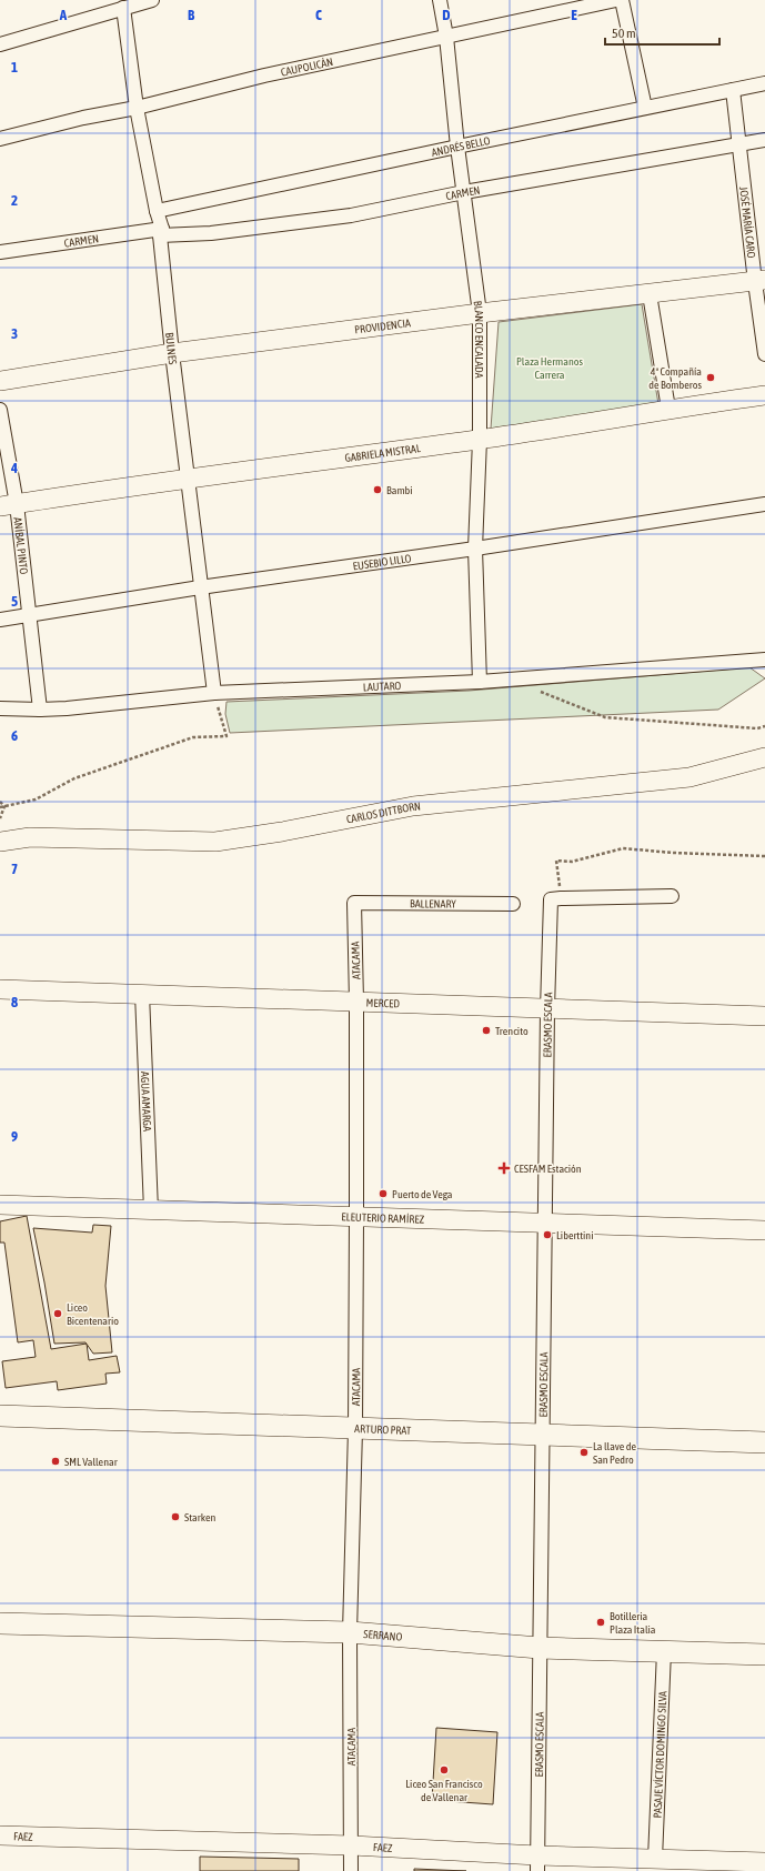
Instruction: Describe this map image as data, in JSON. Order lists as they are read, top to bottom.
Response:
{
  "streets": {
    "main road": [
      "PROVIDENCIA",
      "GABRIELA MISTRAL",
      "CARLOS DITTBORN",
      "MERCED",
      "ELEUTERIO RAMÍREZ",
      "ARTURO PRAT",
      "SERRANO",
      "FAEZ"
    ],
    "street": [
      "CAUPOLICÁN",
      "ANDRÉS BELLO",
      "CARMEN",
      "JOSÉ MARÍA CARO",
      "BLANCO ENCALADA",
      "BULNES",
      "ANÍBAL PINTO",
      "EUSEBIO LILLO",
      "LAUTARO",
      "BALLENARY",
      "ATACAMA",
      "ERASMO ESCALA",
      "AGUA AMARGA",
      "PASAJE VÍCTOR DOMINGO SILVA"
    ]
  },
  "crossings": [
    ["CAUPOLICÁN", "BLANCO ENCALADA"],
    ["CAUPOLICÁN", "BULNES"],
    ["ANDRÉS BELLO", "JOSÉ MARÍA CARO"],
    ["ANDRÉS BELLO", "BLANCO ENCALADA"],
    ["ANDRÉS BELLO", "BULNES"],
    ["CARMEN", "JOSÉ MARÍA CARO"],
    ["CARMEN", "BLANCO ENCALADA"],
    ["CARMEN", "BULNES"],
    ["JOSÉ MARÍA CARO", "PROVIDENCIA"],
    ["PROVIDENCIA", "BLANCO ENCALADA"],
    ["PROVIDENCIA", "BULNES"],
    ["BLANCO ENCALADA", "GABRIELA MISTRAL"],
    ["BLANCO ENCALADA", "EUSEBIO LILLO"],
    ["BLANCO ENCALADA", "LAUTARO"],
    ["BULNES", "GABRIELA MISTRAL"],
    ["BULNES", "EUSEBIO LILLO"],
    ["BULNES", "LAUTARO"],
    ["GABRIELA MISTRAL", "ANÍBAL PINTO"],
    ["ANÍBAL PINTO", "EUSEBIO LILLO"],
    ["ANÍBAL PINTO", "LAUTARO"],
    ["BALLENARY", "ATACAMA"],
    ["ATACAMA", "MERCED"],
    ["ATACAMA", "ELEUTERIO RAMÍREZ"],
    ["ATACAMA", "ARTURO PRAT"],
    ["ATACAMA", "SERRANO"],
    ["ATACAMA", "FAEZ"],
    ["MERCED", "ERASMO ESCALA"],
    ["MERCED", "AGUA AMARGA"],
    ["ERASMO ESCALA", "ELEUTERIO RAMÍREZ"],
    ["ERASMO ESCALA", "ARTURO PRAT"],
    ["ERASMO ESCALA", "SERRANO"],
    ["ERASMO ESCALA", "FAEZ"],
    ["AGUA AMARGA", "ELEUTERIO RAMÍREZ"],
    ["SERRANO", "PASAJE VÍCTOR DOMINGO SILVA"],
    ["PASAJE VÍCTOR DOMINGO SILVA", "FAEZ"]
  ],
  "parks": ["Plaza Hermanos Carrera"],
  "places": {
    "other": [
      "4ª Compañía de Bomberos",
      "Bambi",
      "Trencito",
      "Puerto de Vega",
      "Liberttini",
      "Liceo Bicentenario",
      "La llave de San Pedro",
      "SML Vallenar",
      "Starken",
      "Botilleria Plaza Italia",
      "Liceo San Francisco de Vallenar"
    ],
    "health": ["CESFAM Estación"]
  },
  "scale_bar": "50 m",
  "grid": {
    "columns": [
      "A",
      "B",
      "C",
      "D",
      "E"
    ],
    "rows": [
      "1",
      "2",
      "3",
      "4",
      "5",
      "6",
      "7",
      "8",
      "9"
    ]
  }
}
